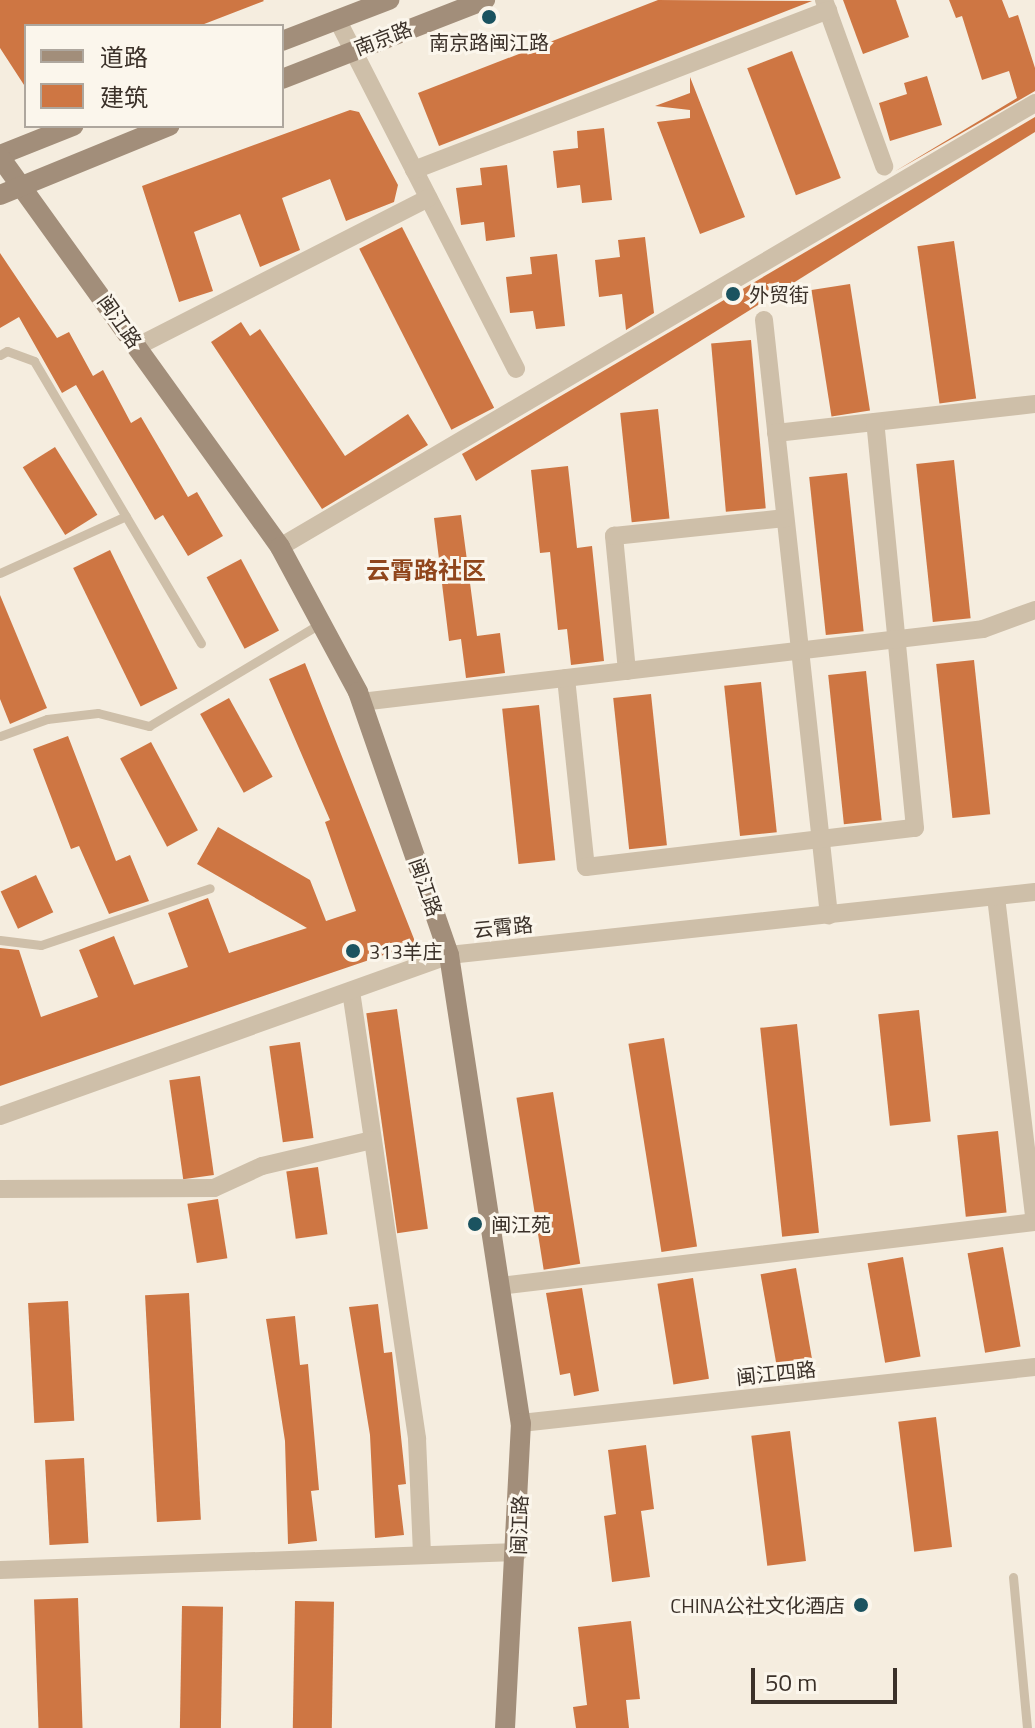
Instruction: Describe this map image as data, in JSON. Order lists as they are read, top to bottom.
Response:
{
  "streets": {
    "street": [
      "南京路",
      "闽江路",
      "云霄路",
      "闽江四路"
    ]
  },
  "crossings": [
    ["闽江路", "云霄路"],
    ["闽江路", "闽江四路"]
  ],
  "districts": ["云霄路社区"],
  "places": [
    "南京路闽江路",
    "外贸街",
    "313羊庄",
    "闽江苑",
    "CHINA公社文化酒店"
  ],
  "legend": ["道路", "建筑"],
  "scale_bar": "50 m"
}
